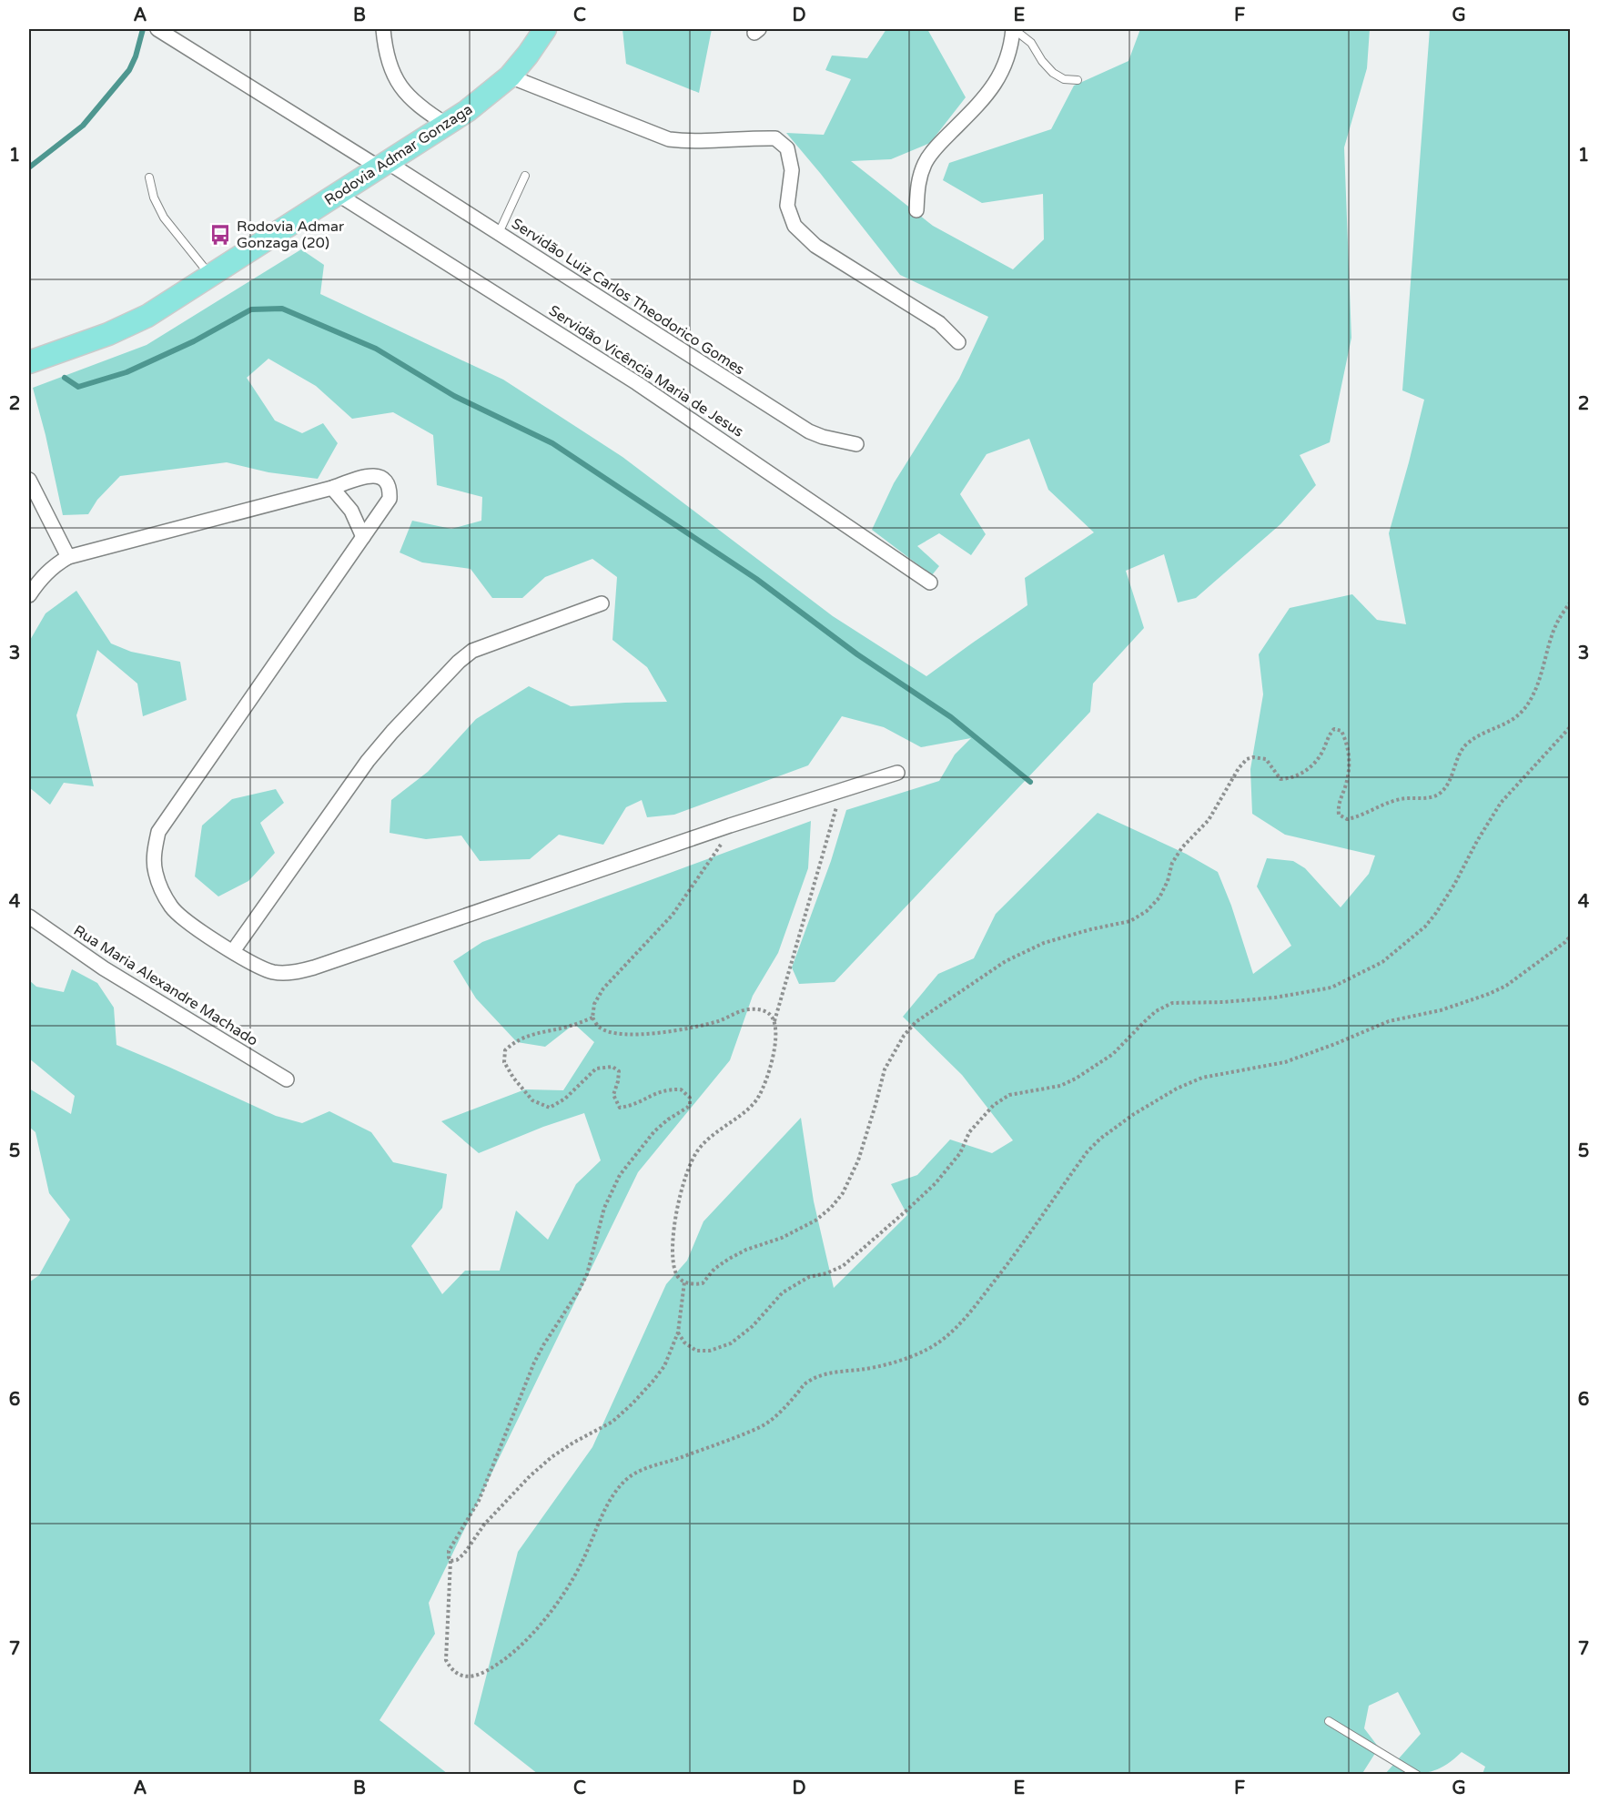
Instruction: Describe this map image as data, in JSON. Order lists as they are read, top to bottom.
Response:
{
  "streets": {
    "main road": ["Rodovia Admar Gonzaga"],
    "street": ["Servidão Luiz Carlos Theodorico Gomes", "Servidão Vicência Maria de Jesus", "Rua Maria Alexandre Machado"]
  },
  "crossings": [
    ["Rodovia Admar Gonzaga", "Servidão Luiz Carlos Theodorico Gomes"],
    ["Rodovia Admar Gonzaga", "Servidão Vicência Maria de Jesus"]
  ],
  "places": {
    "bus stop": ["Rodovia Admar Gonzaga (20)"]
  },
  "grid": {
    "columns": [
      "A",
      "B",
      "C",
      "D",
      "E",
      "F",
      "G"
    ],
    "rows": [
      "1",
      "2",
      "3",
      "4",
      "5",
      "6",
      "7"
    ]
  }
}
